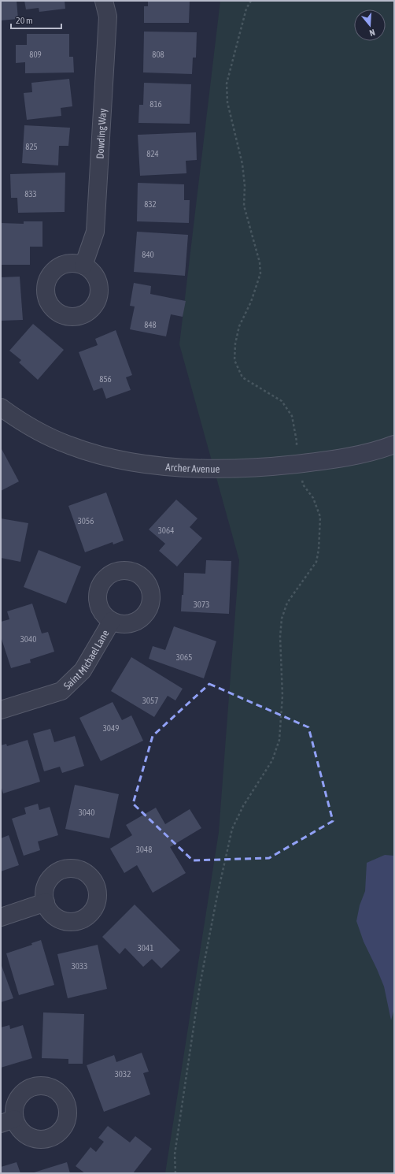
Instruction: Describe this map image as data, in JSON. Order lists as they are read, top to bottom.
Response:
{
  "streets": {
    "street": ["Dowding Way", "Archer Avenue", "Saint Michael Lane"]
  },
  "house_numbers": [
    "809",
    "808",
    "816",
    "825",
    "824",
    "833",
    "832",
    "840",
    "848",
    "856",
    "3056",
    "3064",
    "3073",
    "3040",
    "3065",
    "3057",
    "3049",
    "3040",
    "3048",
    "3041",
    "3033",
    "3032"
  ],
  "scale_bar": "20 m",
  "north": "bottom"
}
